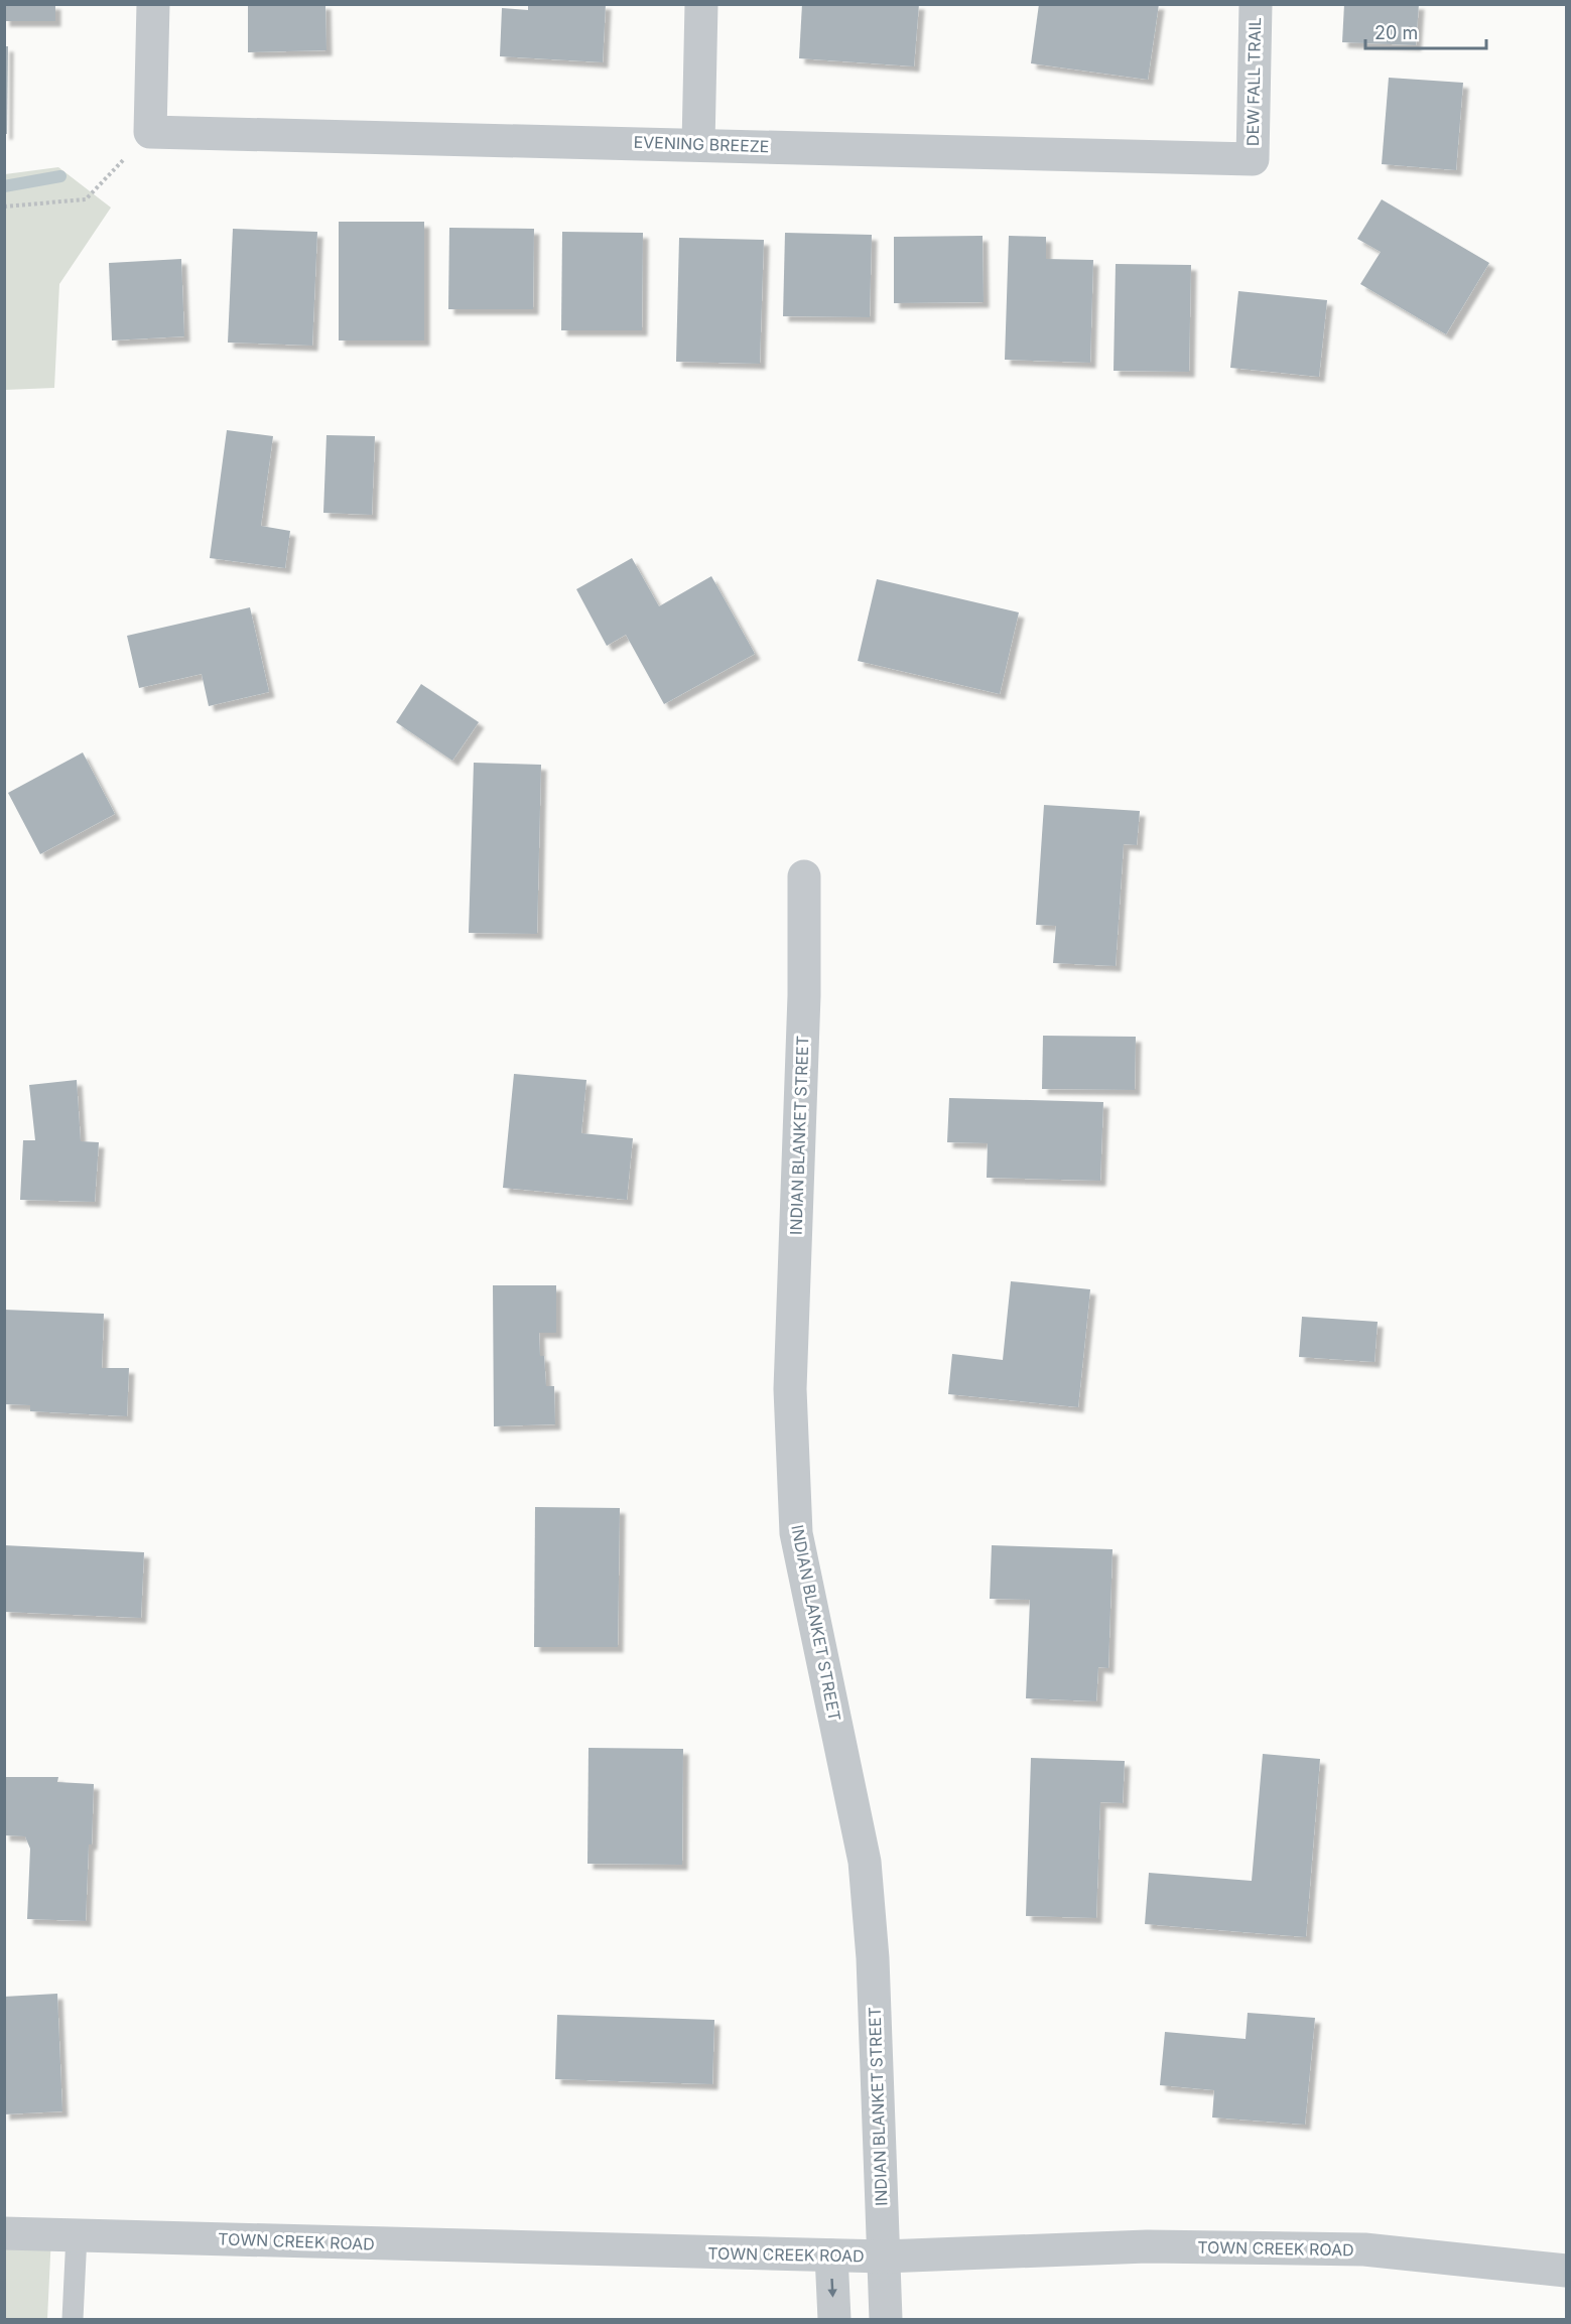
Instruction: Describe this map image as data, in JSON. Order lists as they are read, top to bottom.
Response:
{
  "streets": {
    "street": [
      "DEW FALL TRAIL",
      "EVENING BREEZE",
      "INDIAN BLANKET STREET",
      "TOWN CREEK ROAD"
    ]
  },
  "crossings": [
    ["DEW FALL TRAIL", "EVENING BREEZE"],
    ["INDIAN BLANKET STREET", "TOWN CREEK ROAD"]
  ],
  "scale_bar": "20 m"
}
